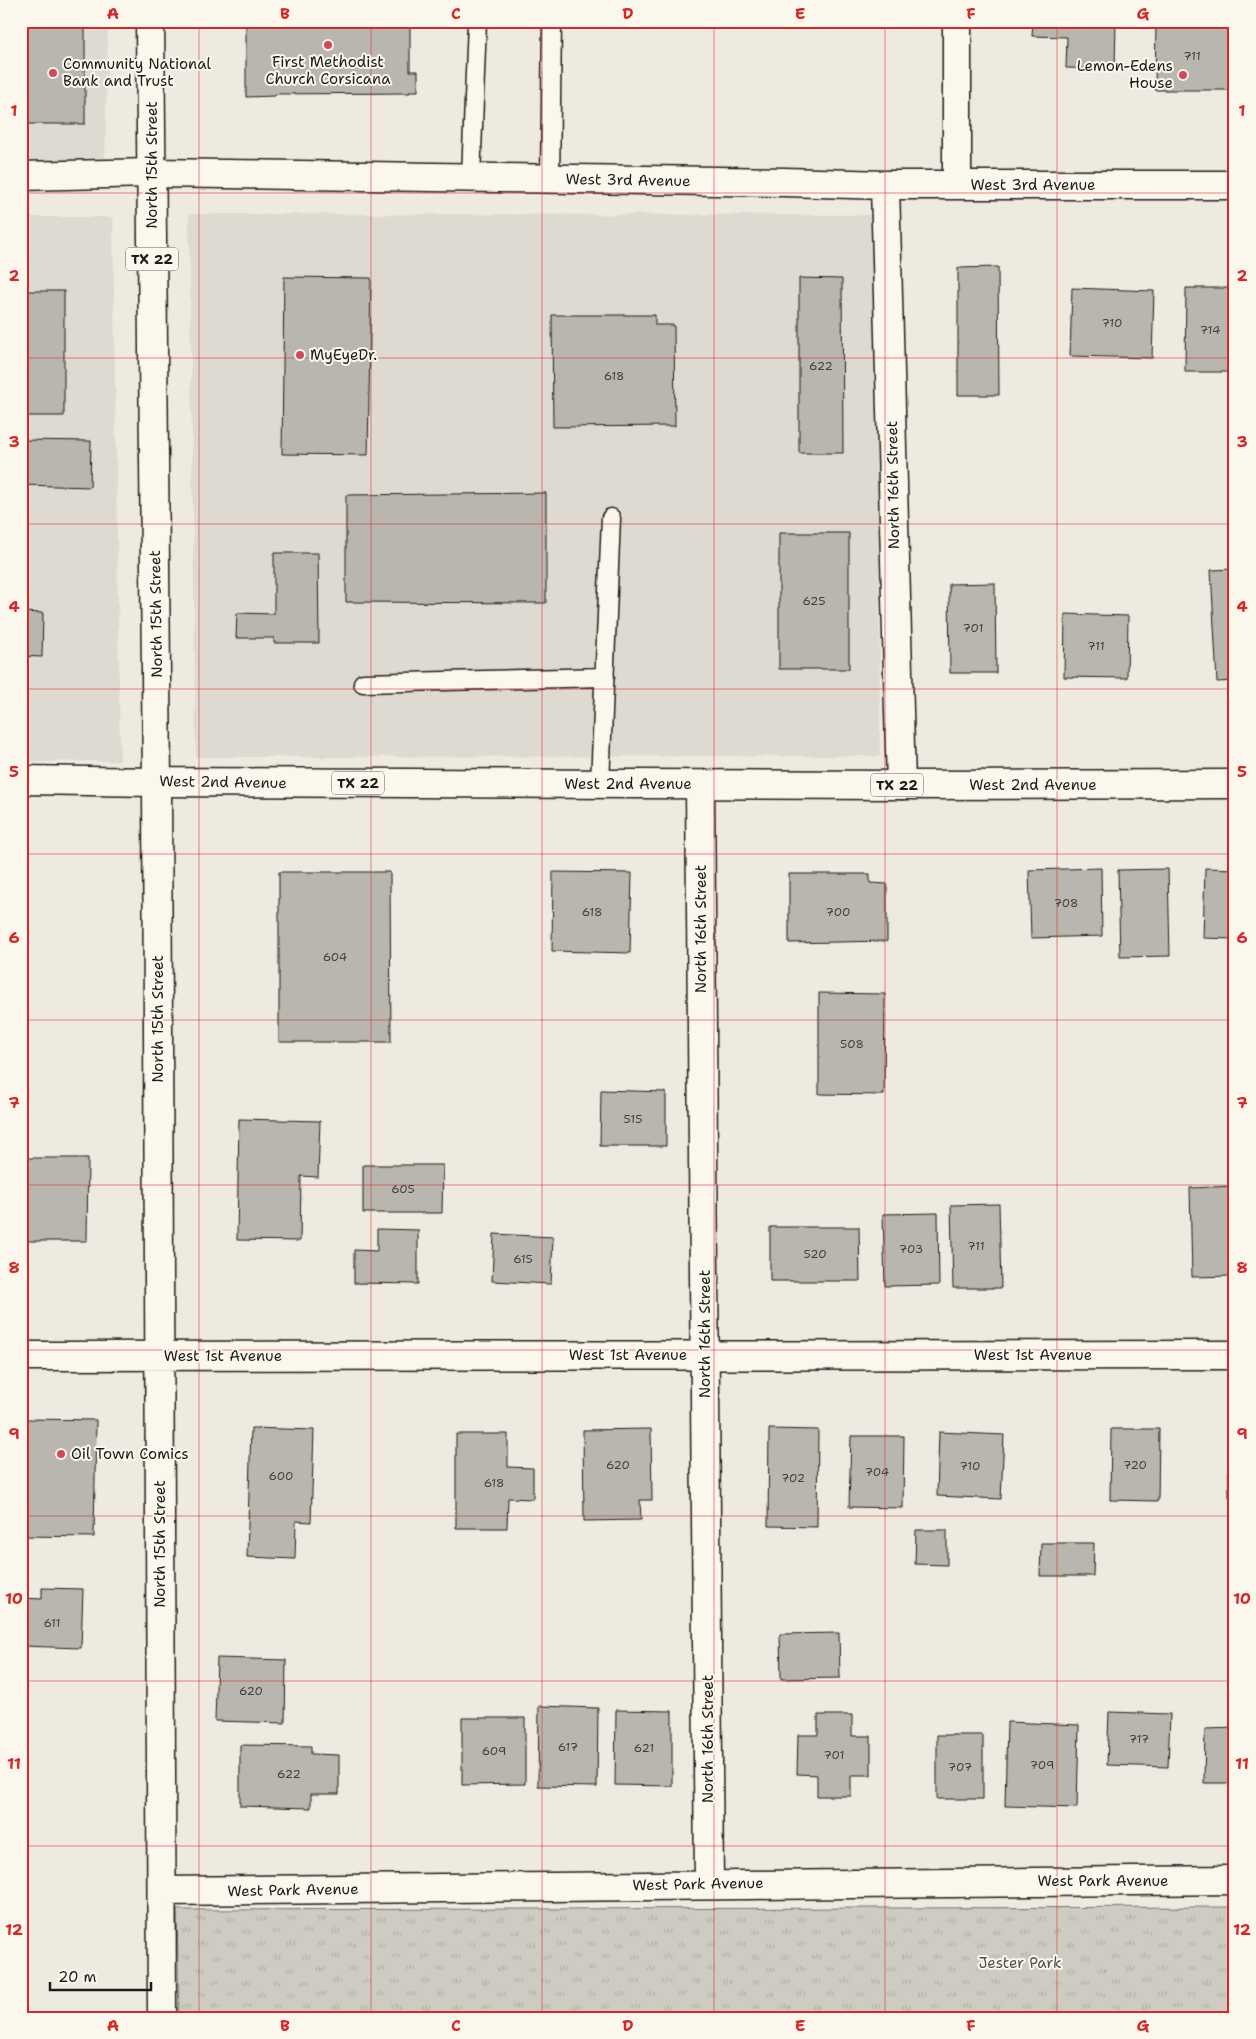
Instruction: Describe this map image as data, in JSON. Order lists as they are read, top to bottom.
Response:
{
  "streets": {
    "street": [
      "North 15th Street",
      "West 3rd Avenue",
      "TX 22",
      "North 16th Street",
      "West 2nd Avenue",
      "West 1st Avenue",
      "West Park Avenue"
    ]
  },
  "crossings": [
    ["North 15th Street", "West 3rd Avenue"],
    ["North 15th Street", "West 2nd Avenue"],
    ["North 15th Street", "West 1st Avenue"],
    ["North 15th Street", "West Park Avenue"],
    ["West 3rd Avenue", "North 16th Street"],
    ["North 16th Street", "West 2nd Avenue"],
    ["North 16th Street", "West 1st Avenue"],
    ["North 16th Street", "West Park Avenue"]
  ],
  "parks": ["Jester Park"],
  "places": [
    "First Methodist Church Corsicana",
    "Community National Bank and Trust",
    "Lemon-Edens House",
    "MyEyeDr.",
    "Oil Town Comics"
  ],
  "house_numbers": [
    "711",
    "710",
    "714",
    "622",
    "618",
    "625",
    "701",
    "711",
    "708",
    "618",
    "700",
    "604",
    "508",
    "515",
    "605",
    "711",
    "703",
    "520",
    "615",
    "620",
    "720",
    "710",
    "704",
    "600",
    "702",
    "618",
    "611",
    "620",
    "717",
    "617",
    "621",
    "609",
    "701",
    "709",
    "707",
    "622"
  ],
  "scale_bar": "20 m",
  "grid": {
    "columns": [
      "A",
      "B",
      "C",
      "D",
      "E",
      "F",
      "G"
    ],
    "rows": [
      "1",
      "2",
      "3",
      "4",
      "5",
      "6",
      "7",
      "8",
      "9",
      "10",
      "11",
      "12"
    ]
  }
}
